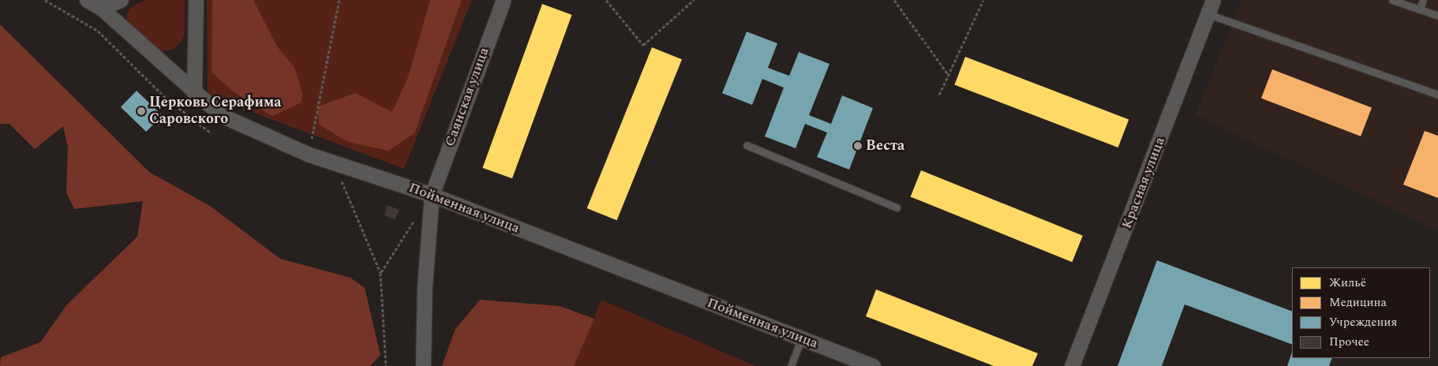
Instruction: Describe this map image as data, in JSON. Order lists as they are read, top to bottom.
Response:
{
  "streets": {
    "street": ["Саянская улица", "Красная улица", "Пойменная улица"]
  },
  "crossings": [
    ["Саянская улица", "Пойменная улица"]
  ],
  "places": ["Церковь Серафима Саровского", "Веста"],
  "legend": [
    "Жильё",
    "Медицина",
    "Учреждения",
    "Прочее"
  ]
}
